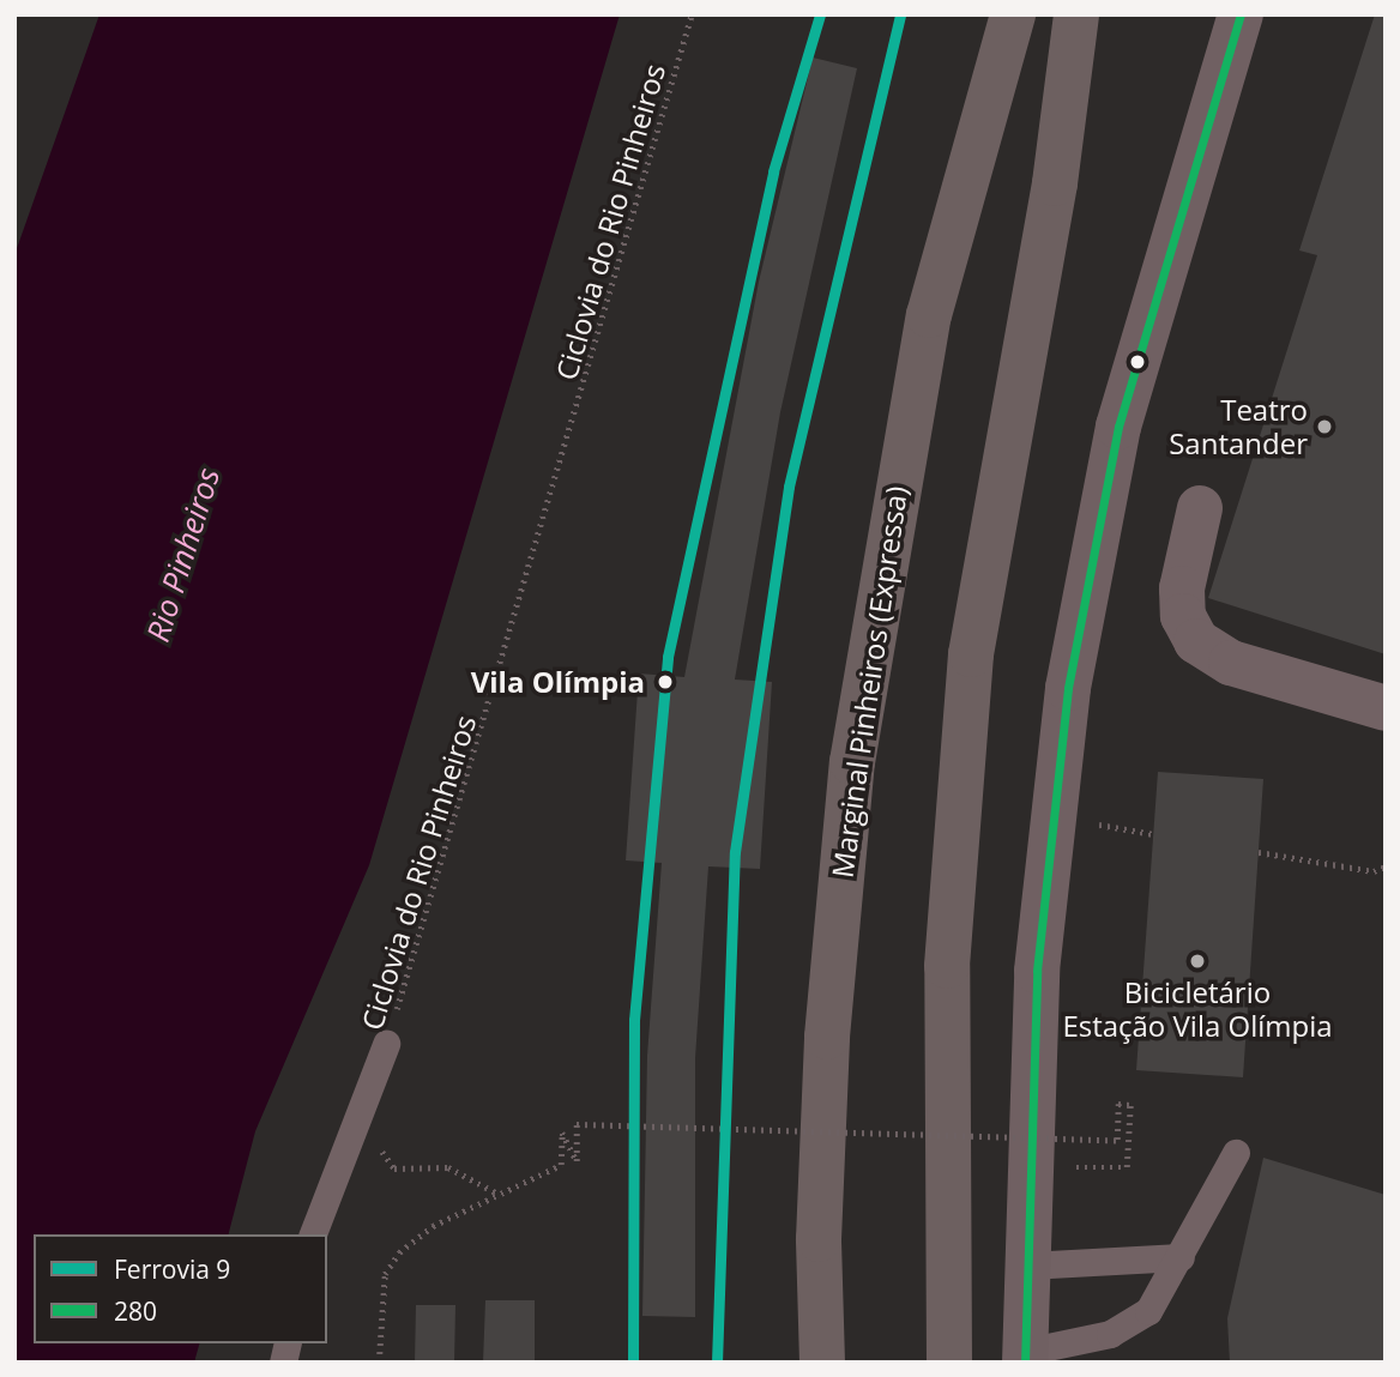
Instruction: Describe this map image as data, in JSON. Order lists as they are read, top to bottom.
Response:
{
  "streets": {
    "highway": ["Marginal Pinheiros (Expressa)"],
    "path": ["Ciclovia do Rio Pinheiros"]
  },
  "water": ["Rio Pinheiros"],
  "places": ["Teatro Santander", "Vila Olímpia", "Bicicletário Estação Vila Olímpia"],
  "lines": ["rail line 9", "transit line 280"],
  "legend": ["Ferrovia 9", "280"]
}
